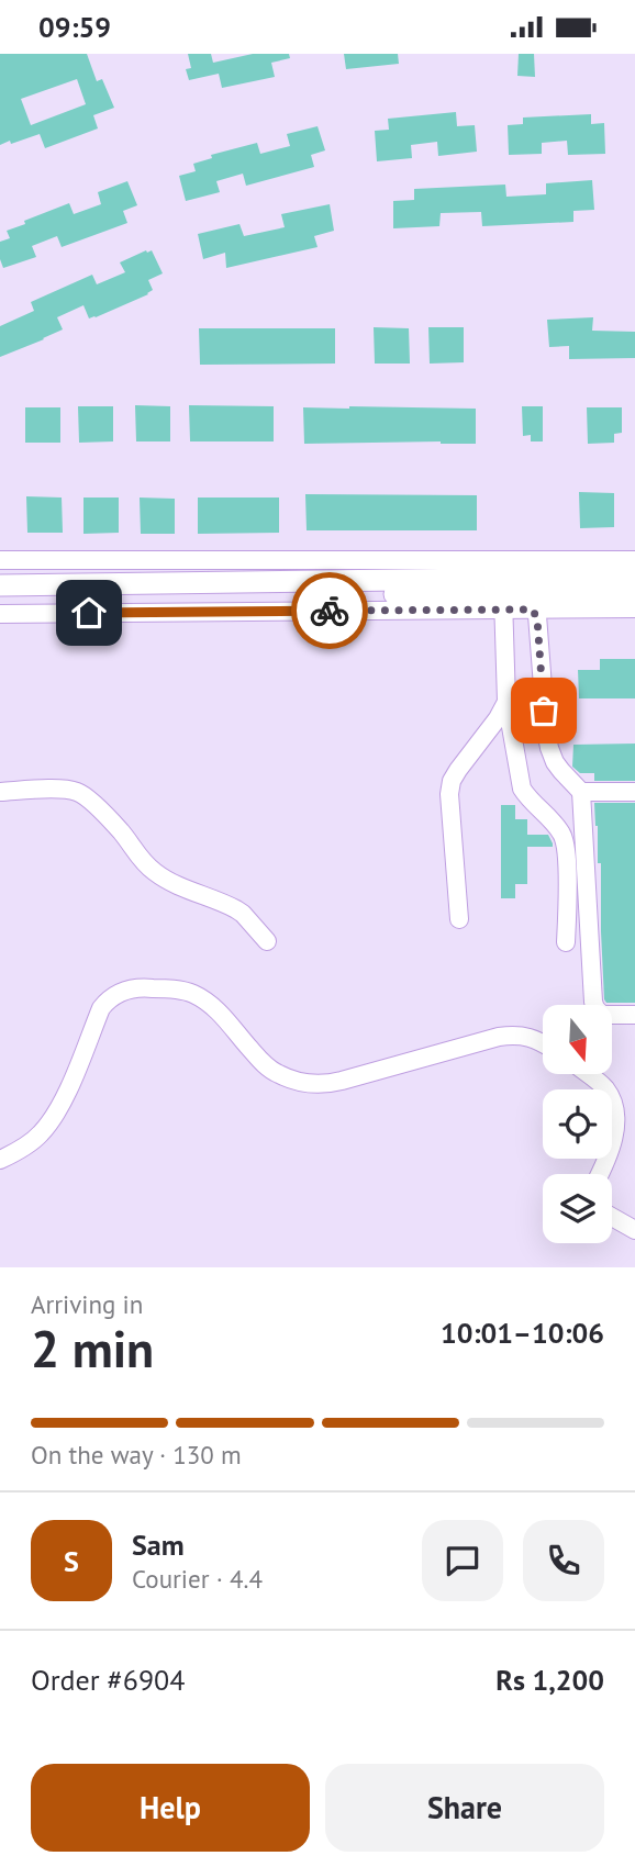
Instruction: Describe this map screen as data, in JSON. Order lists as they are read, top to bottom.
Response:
{
  "north": "bottom",
  "page": {
    "status": "09:59",
    "heading": ["2 min", "Arriving in", "10:01–10:06"],
    "panel": [
      "Sam",
      "Courier · 4.4",
      "Order #6904",
      "Rs 1,200"
    ],
    "bar": "On the way · 130 m",
    "round": "S",
    "buttons": ["Help", "Share"]
  }
}
